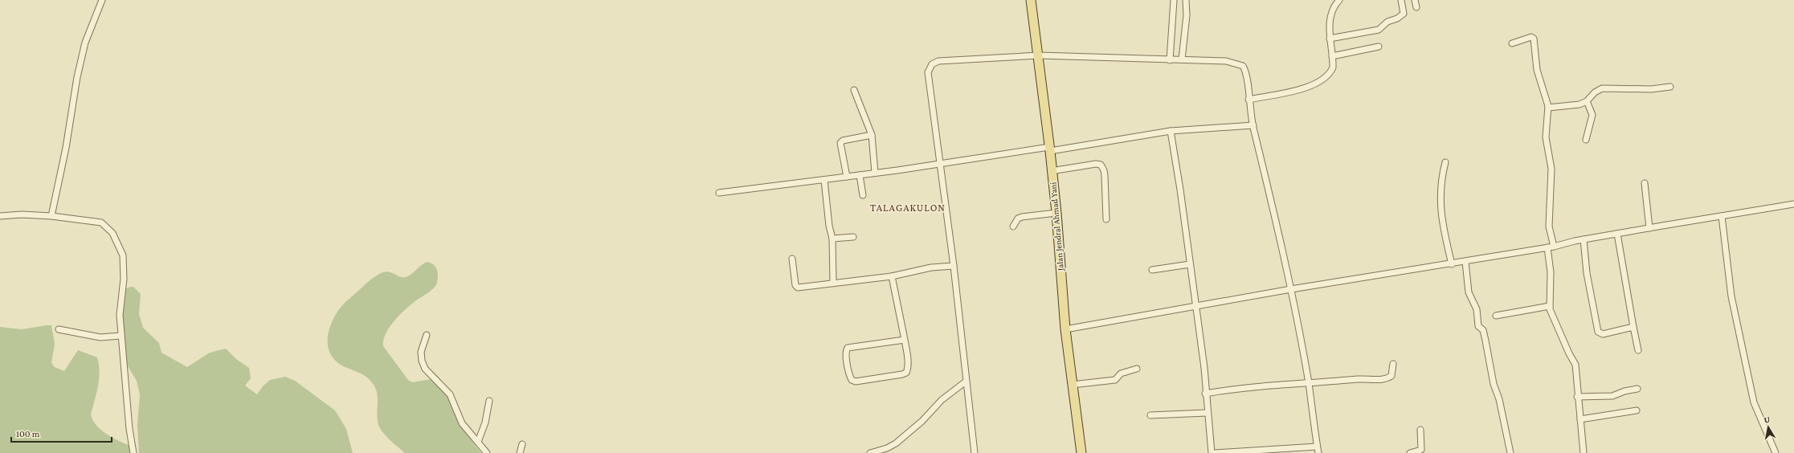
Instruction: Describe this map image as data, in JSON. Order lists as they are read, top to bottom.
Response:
{
  "streets": {
    "main road": ["Jalan Jendral Ahmad Yani"]
  },
  "districts": ["TALAGAKULON"],
  "scale_bar": "100 m",
  "north": "top"
}
